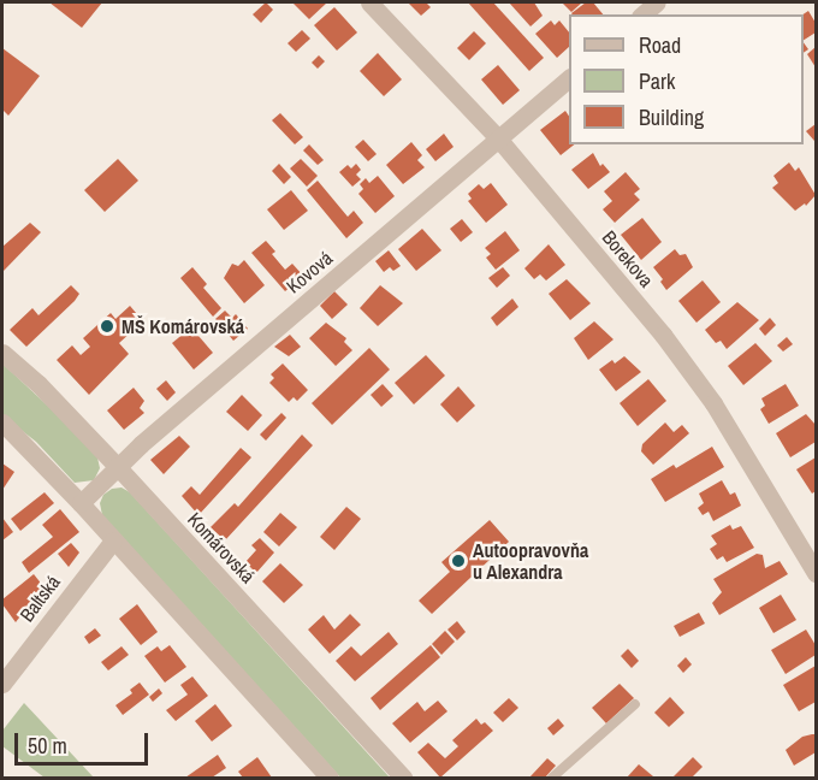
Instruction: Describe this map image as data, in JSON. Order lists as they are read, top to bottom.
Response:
{
  "streets": {
    "street": [
      "Borekova",
      "Kovová",
      "Komárovská",
      "Baltská"
    ]
  },
  "crossings": [
    ["Borekova", "Kovová"],
    ["Kovová", "Komárovská"]
  ],
  "places": ["MŠ Komárovská", "Autoopravovňa u Alexandra"],
  "legend": ["Road", "Park", "Building"],
  "scale_bar": "50 m"
}
